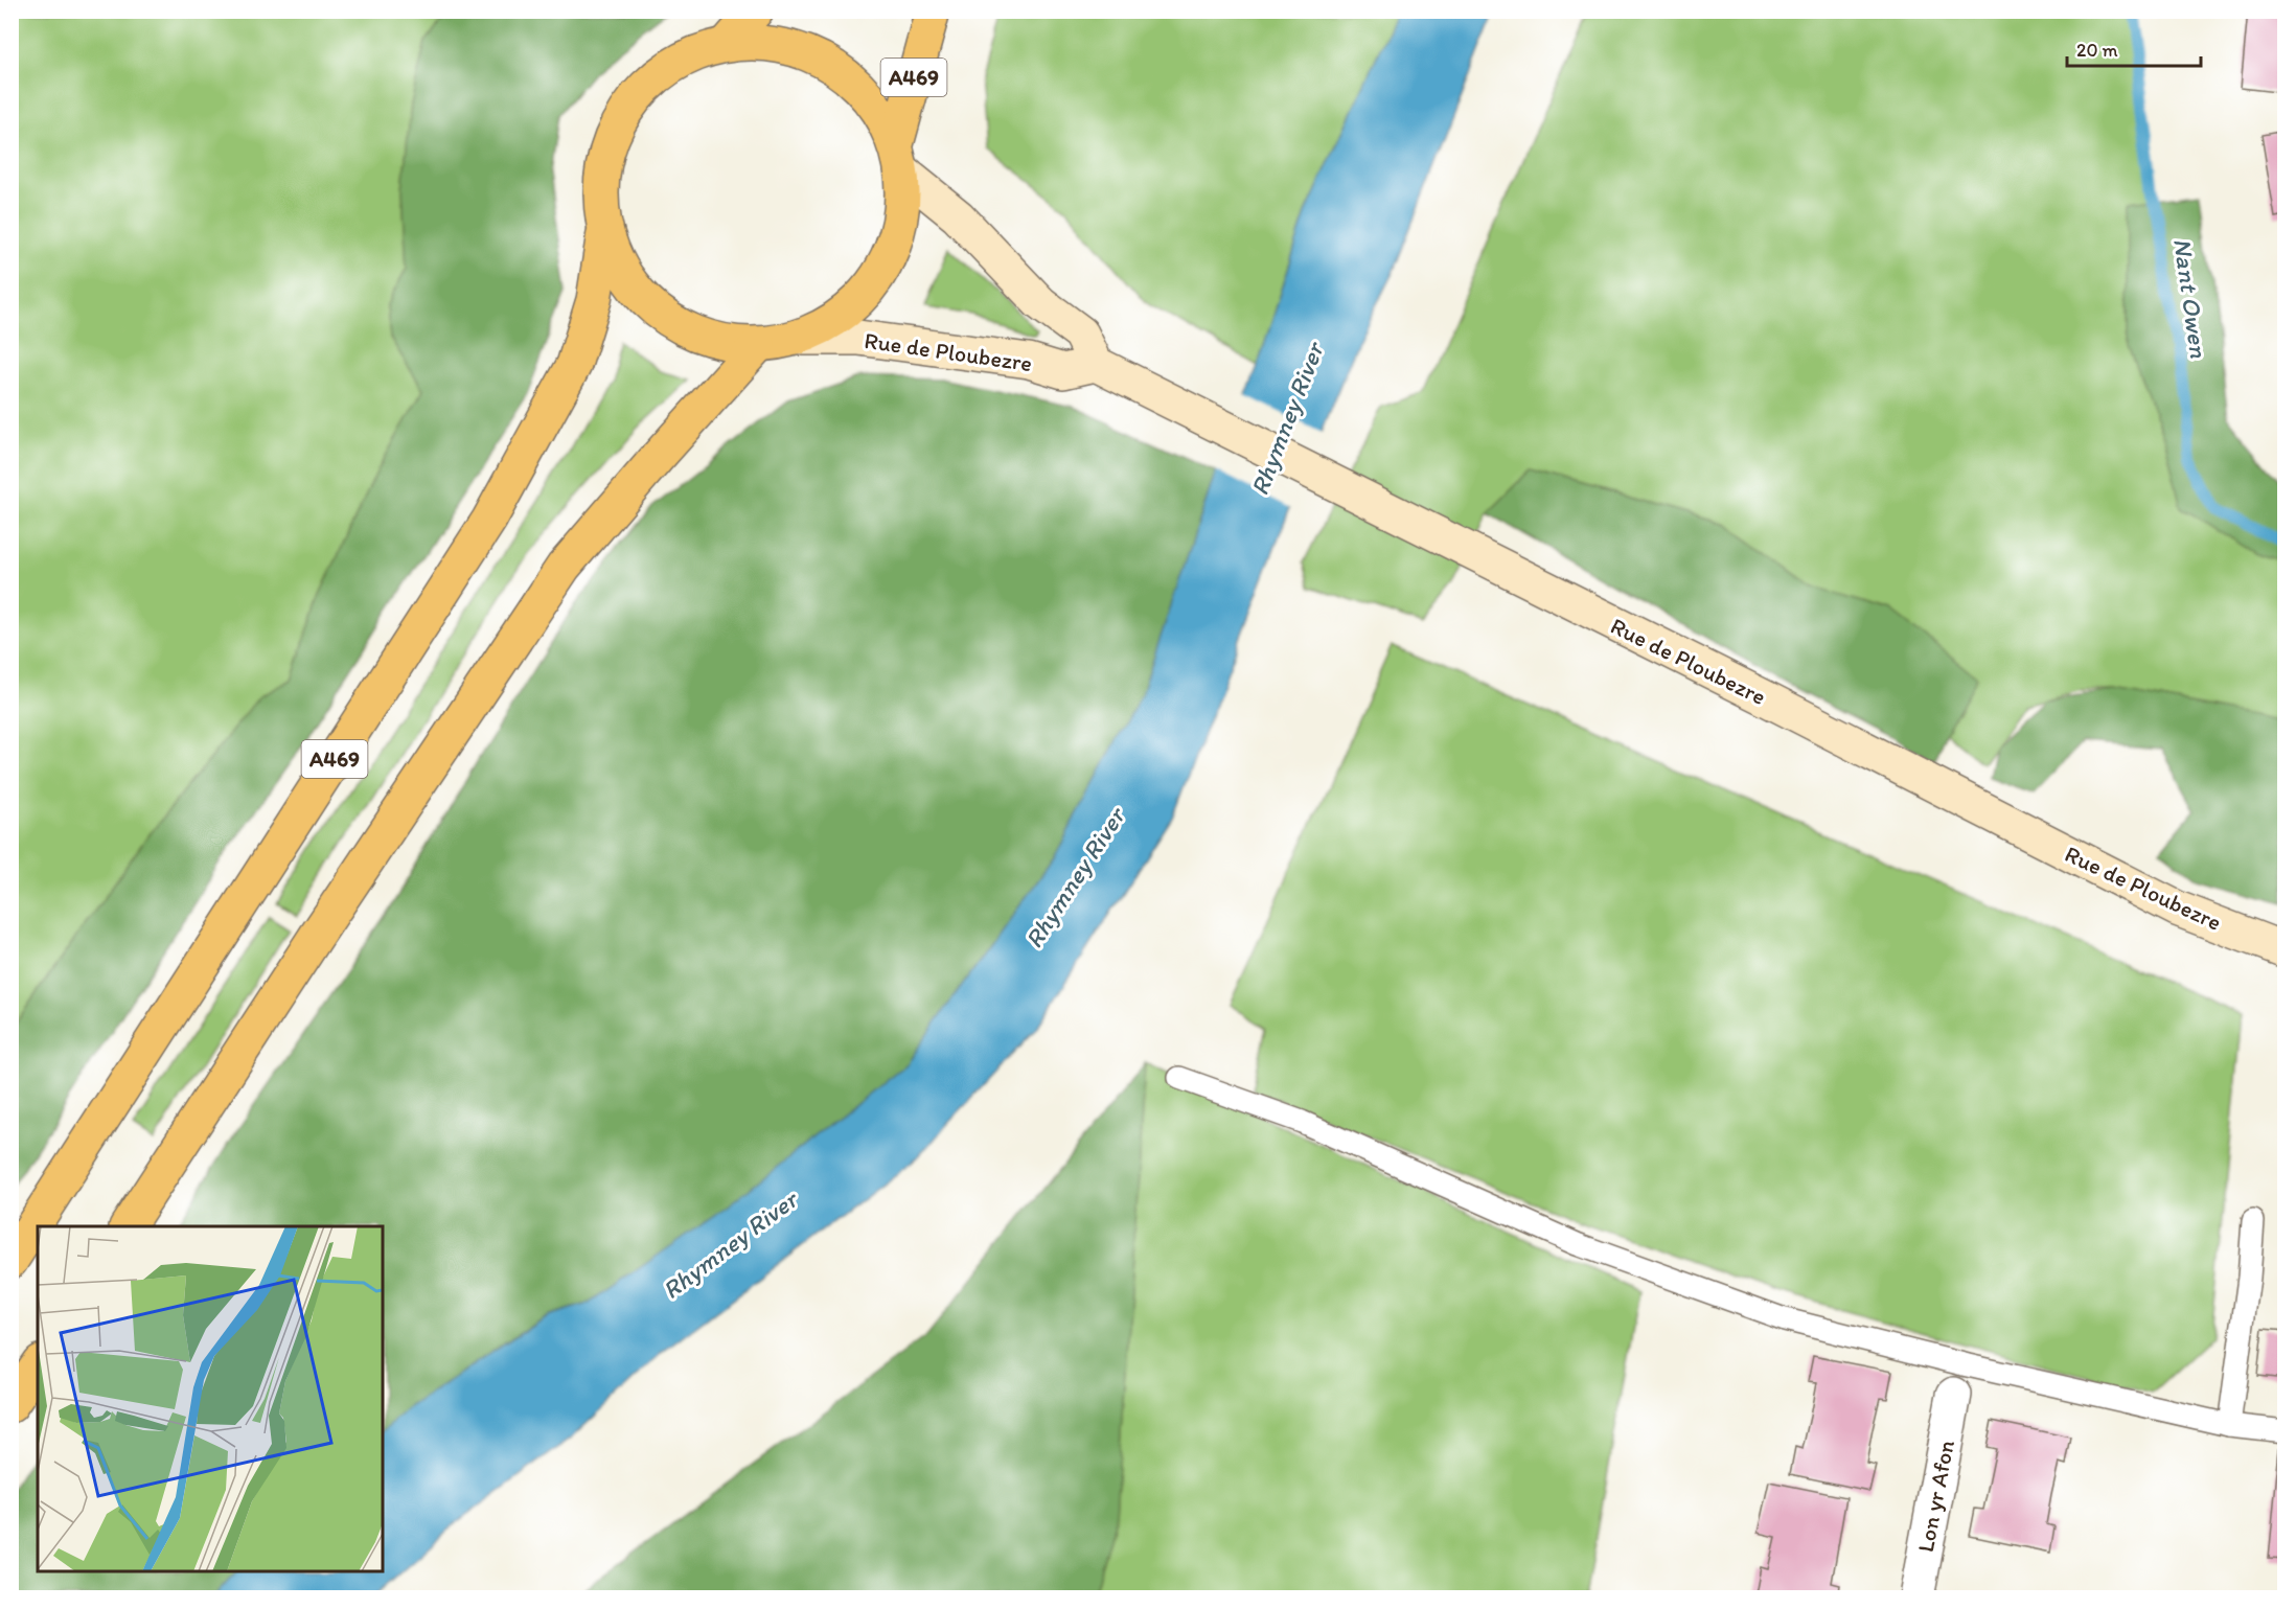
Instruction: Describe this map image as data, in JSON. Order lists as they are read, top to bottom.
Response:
{
  "streets": {
    "main road": ["A469"],
    "street": ["Rue de Ploubezre", "Lon yr Afon"]
  },
  "water": ["Nant Owen", "Rhymney River"],
  "scale_bar": "20 m"
}
